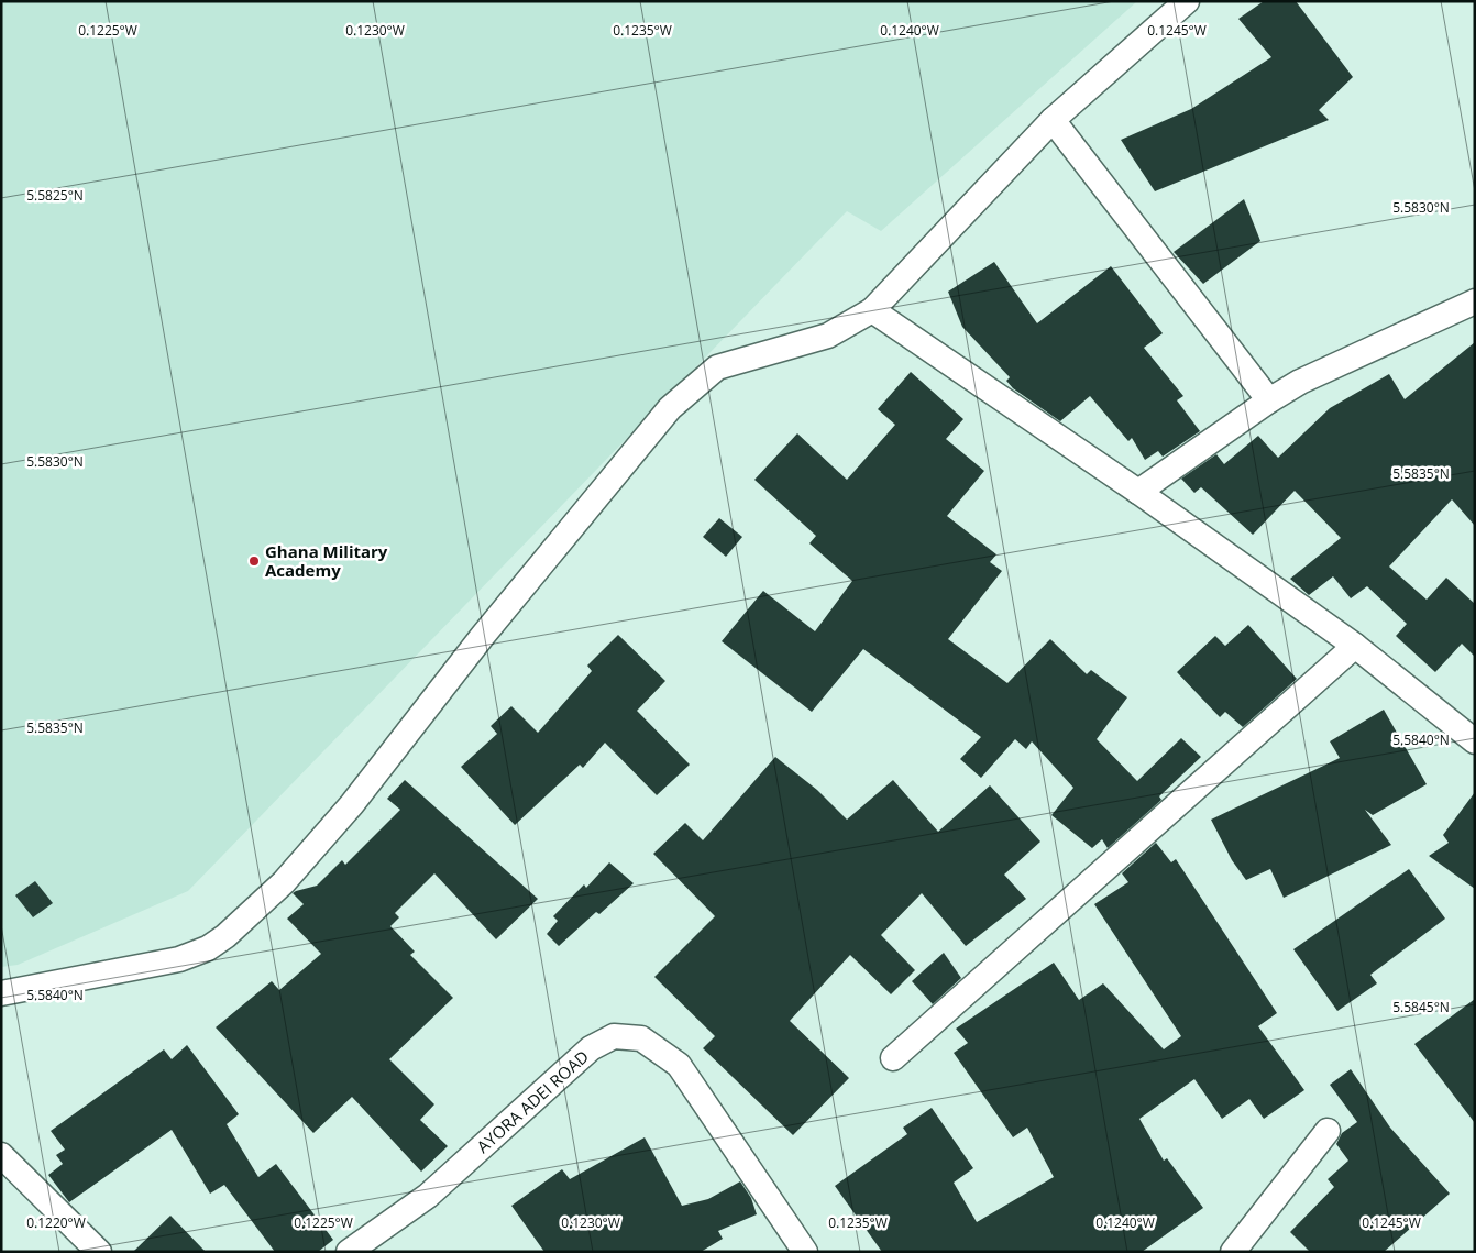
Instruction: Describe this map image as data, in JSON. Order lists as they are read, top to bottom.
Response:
{
  "streets": {
    "street": ["AYORA ADEI ROAD"]
  },
  "places": ["Ghana Military Academy"],
  "coordinates": [
    "0.1225°W",
    "0.1230°W",
    "0.1235°W",
    "0.1240°W",
    "0.1245°W",
    "5.5825°N",
    "5.5830°N",
    "5.5835°N",
    "5.5840°N",
    "5.5845°N",
    "0.1220°W"
  ]
}
